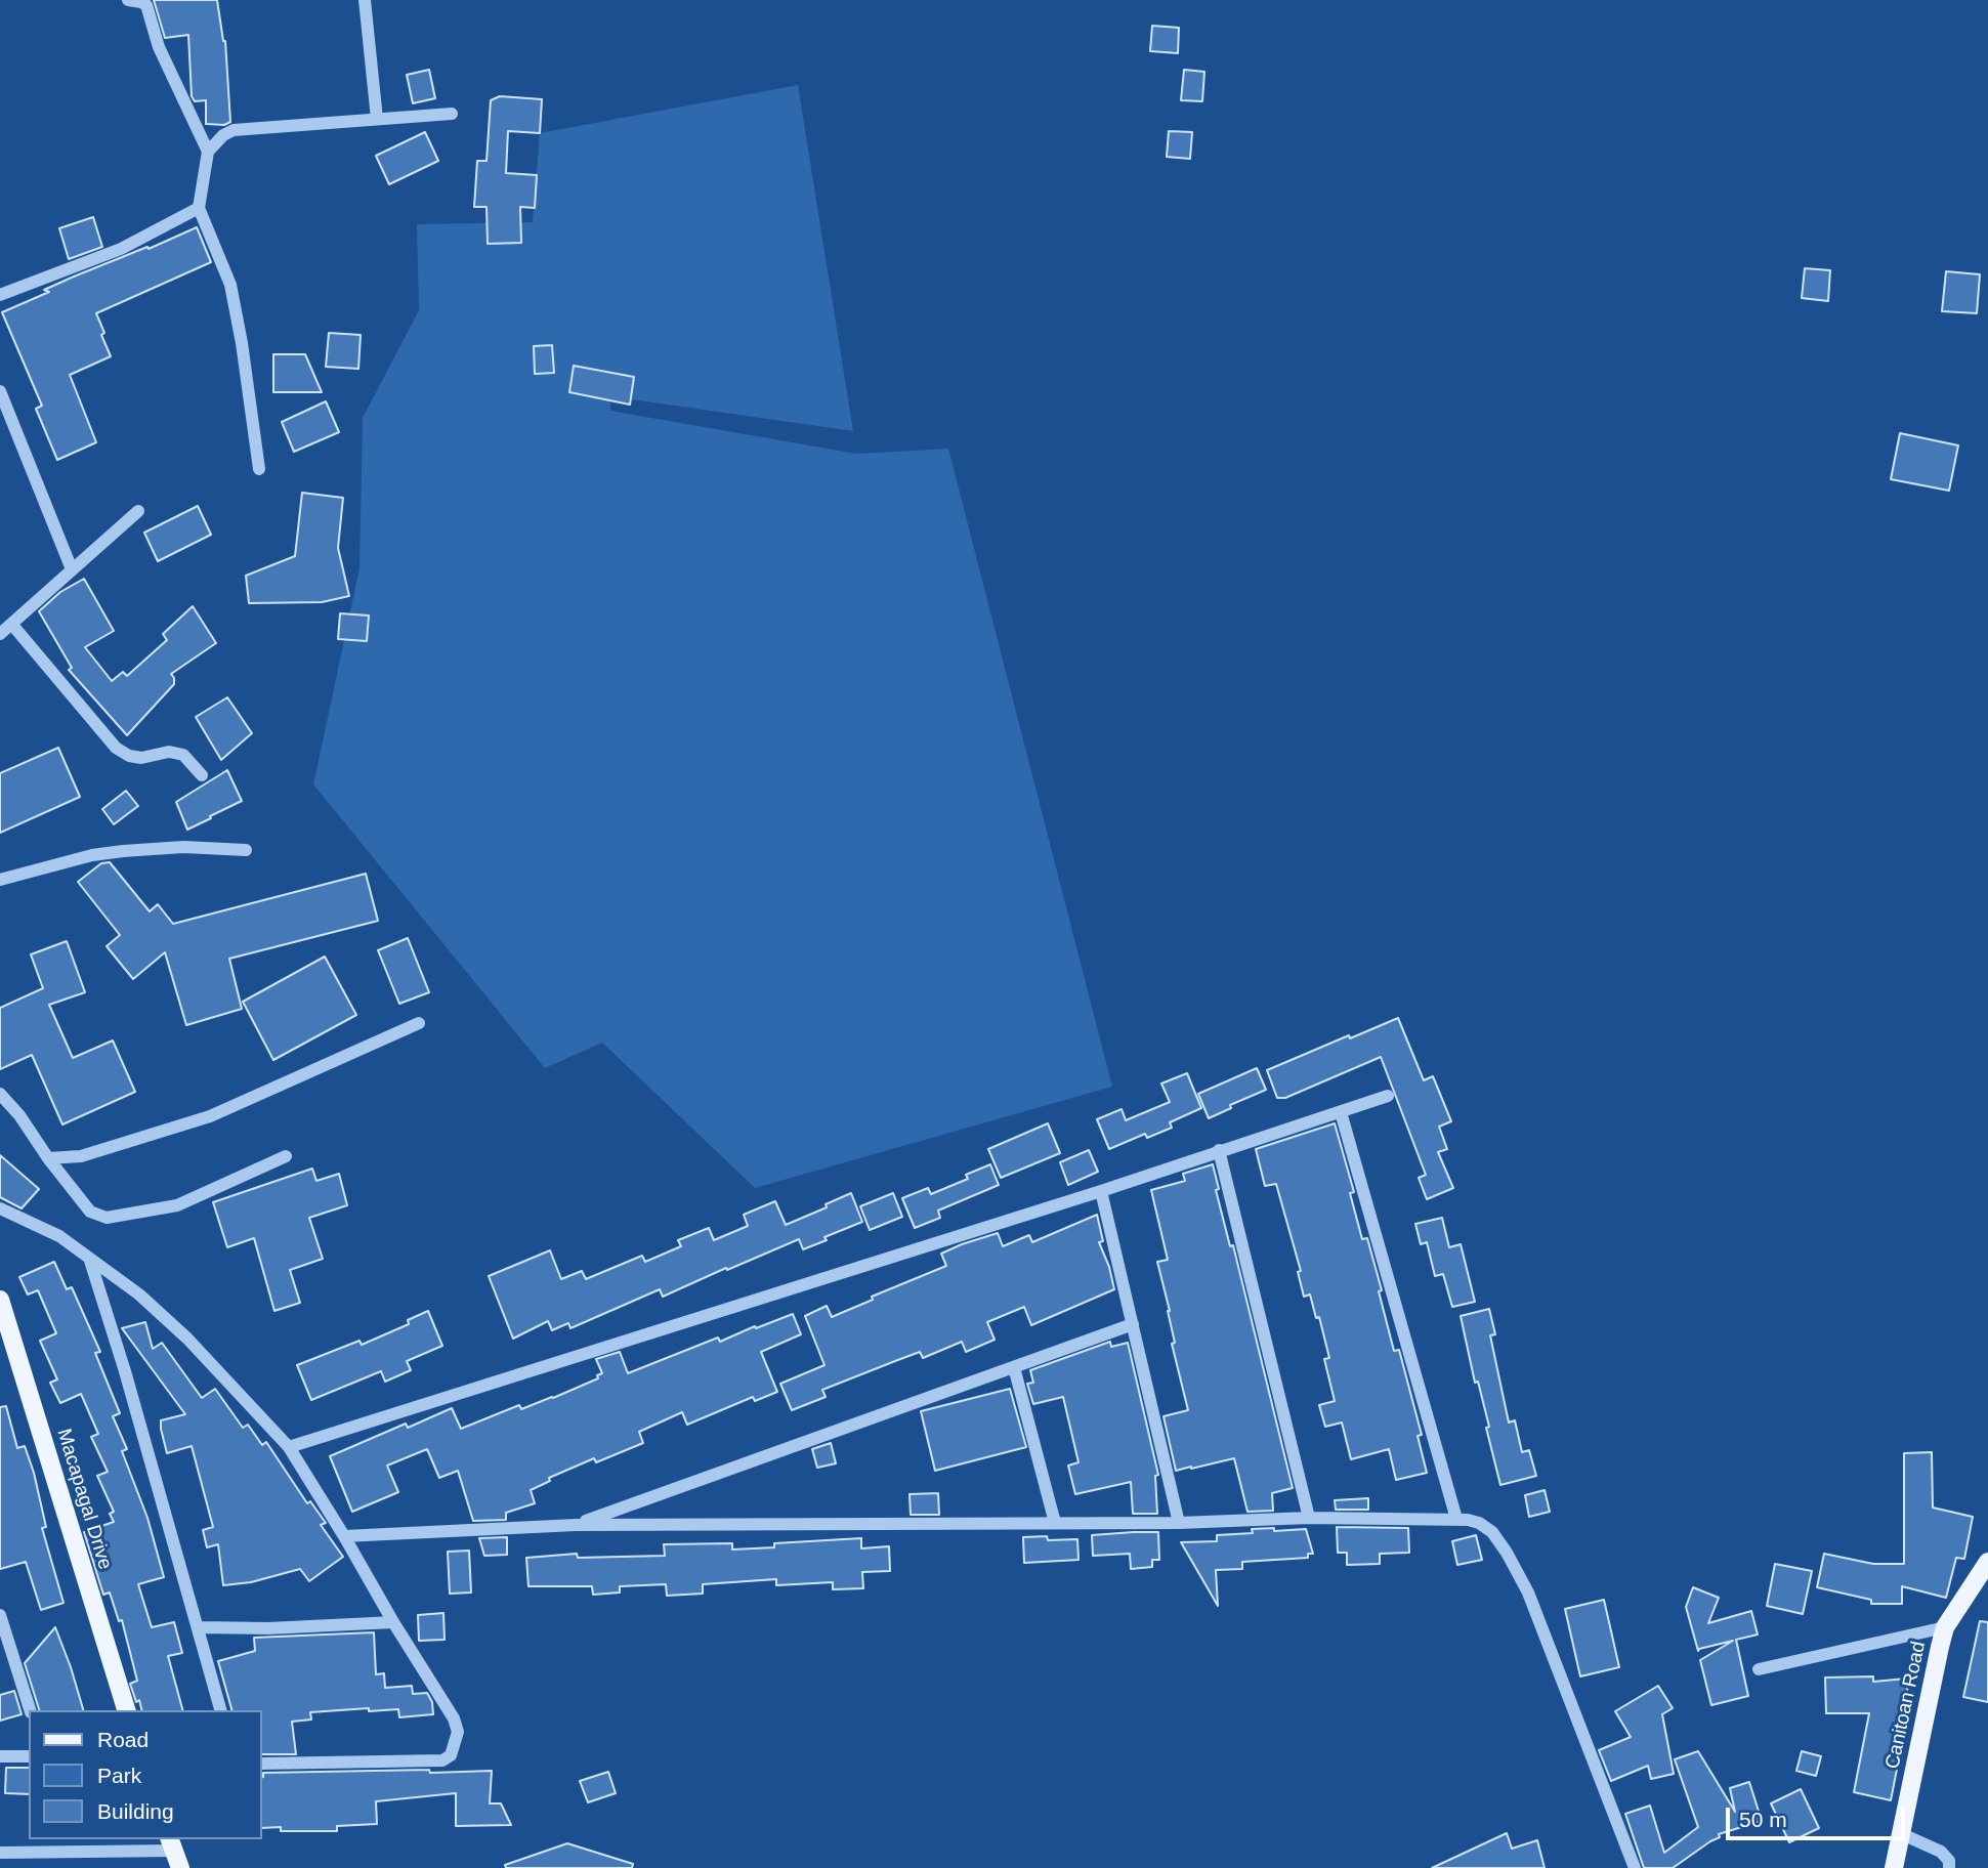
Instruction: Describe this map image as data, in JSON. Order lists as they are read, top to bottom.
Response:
{
  "streets": {
    "main road": ["Macapagal Drive", "Canitoan Road"]
  },
  "legend": ["Road", "Park", "Building"],
  "scale_bar": "50 m"
}
